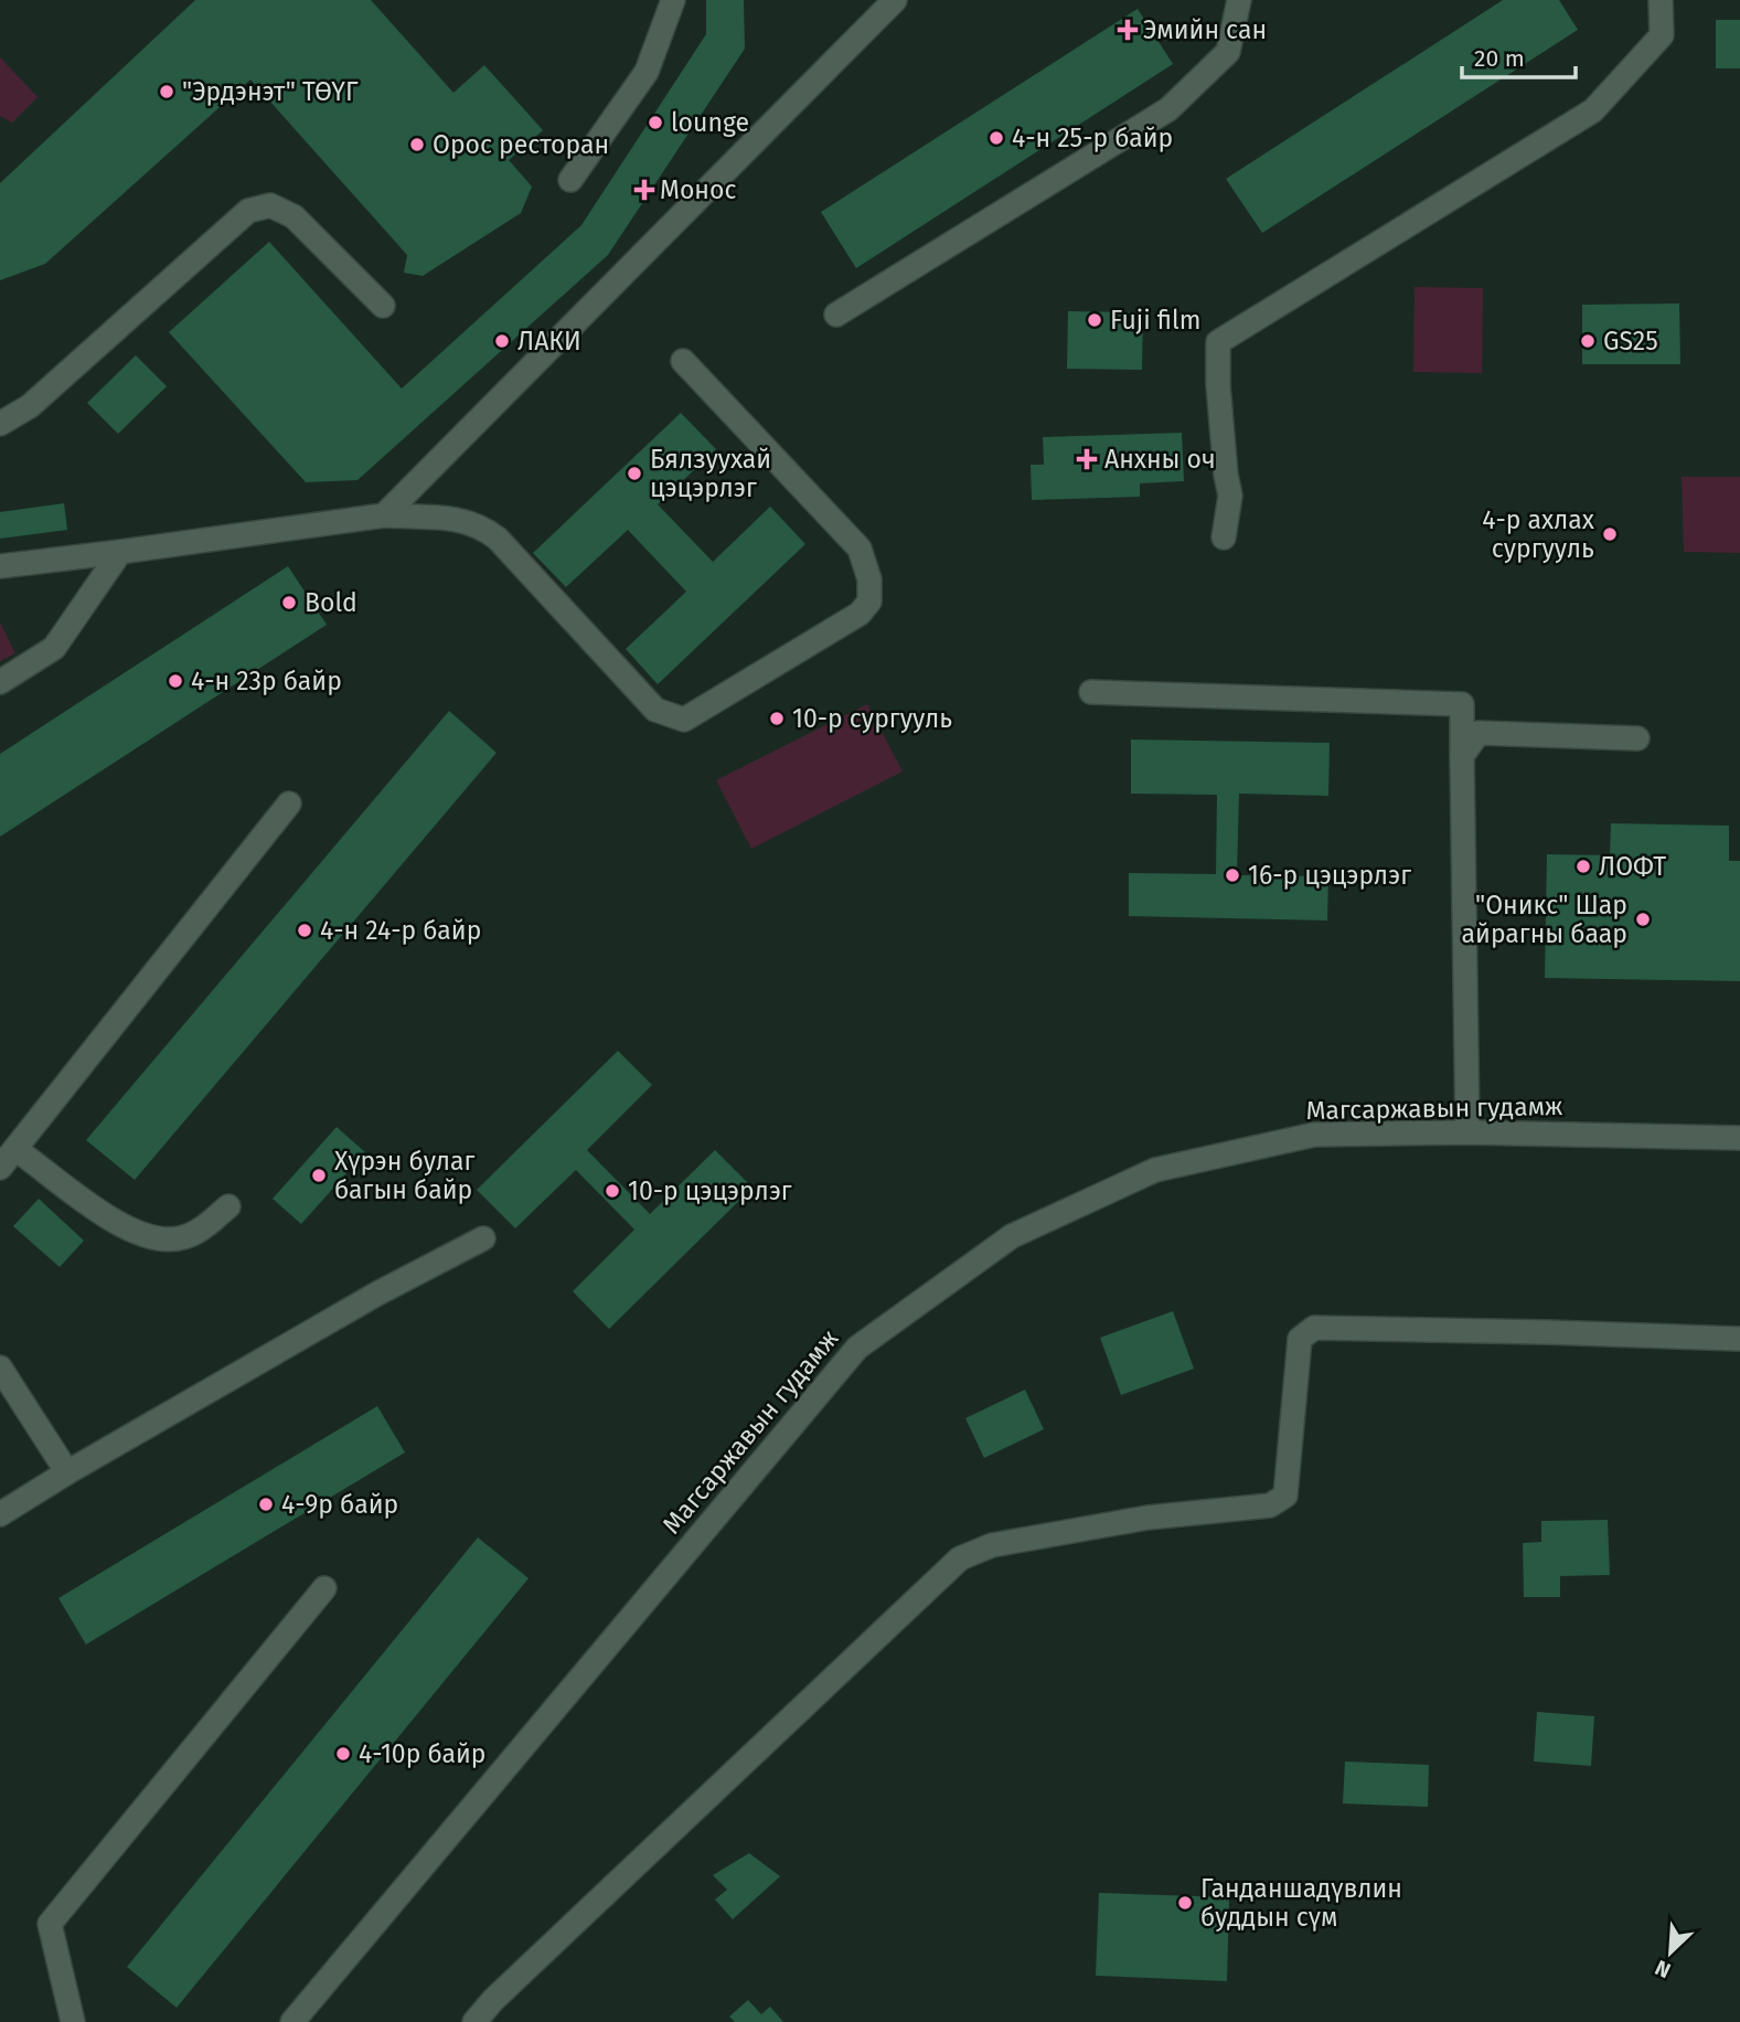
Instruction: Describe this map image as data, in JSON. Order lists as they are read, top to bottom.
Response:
{
  "streets": {
    "street": ["Магсаржавын гудамж"]
  },
  "places": {
    "health": ["Эмийн сан", "Монос", "Анхны оч"],
    "other": [
      "\"Эрдэнэт\" ТӨҮГ",
      "lounge",
      "4-н 25-р байр",
      "Орос ресторан",
      "Fuji film",
      "ЛАКИ",
      "GS25",
      "Бялзуухай цэцэрлэг",
      "4-р ахлах сургууль",
      "Bold",
      "4-н 23р байр",
      "10-р сургууль",
      "ЛОФТ",
      "16-р цэцэрлэг",
      "\"Оникс\" Шар айрагны баар",
      "4-н 24-р байр",
      "Хүрэн булаг багын байр",
      "10-р цэцэрлэг",
      "4-9р байр",
      "4-10р байр",
      "Ганданшадүвлин буддын сүм"
    ]
  },
  "scale_bar": "20 m",
  "north": "bottom left"
}
